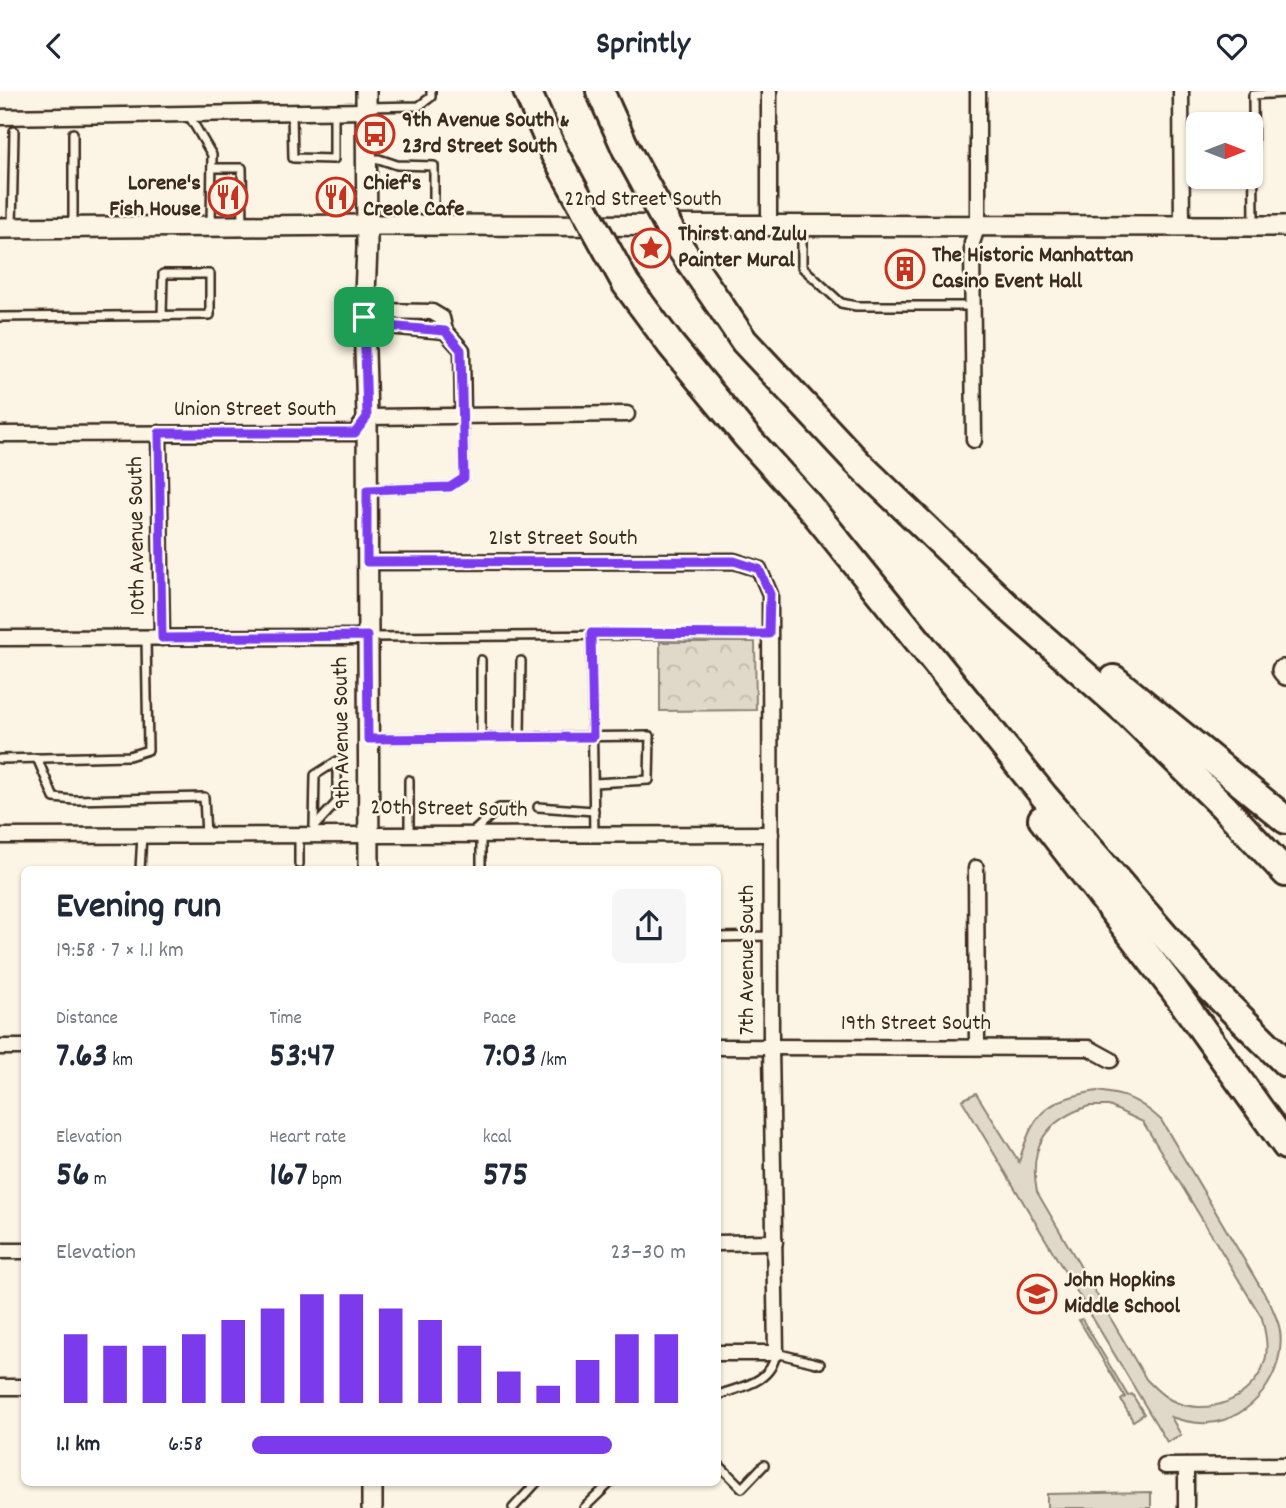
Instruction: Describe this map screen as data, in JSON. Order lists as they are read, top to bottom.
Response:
{
  "streets": {
    "street": [
      "22nd Street South",
      "Union Street South",
      "10th Avenue South",
      "21st Street South",
      "9th Avenue South",
      "20th Street South",
      "7th Avenue South",
      "19th Street South"
    ]
  },
  "crossings": [
    ["22nd Street South", "9th Avenue South"],
    ["Union Street South", "10th Avenue South"],
    ["Union Street South", "9th Avenue South"],
    ["21st Street South", "9th Avenue South"],
    ["21st Street South", "7th Avenue South"],
    ["9th Avenue South", "20th Street South"],
    ["20th Street South", "7th Avenue South"],
    ["7th Avenue South", "19th Street South"]
  ],
  "places": {
    "bus stop": ["9th Avenue South & 23rd Street South"],
    "restaurant": ["Lorene's Fish House", "Chief's Creole Cafe"],
    "place": ["Thirst and Zulu Painter Mural"],
    "building": ["The Historic Manhattan Casino Event Hall"],
    "school or university": ["John Hopkins Middle School"]
  },
  "north": "right",
  "page": {
    "header": "Sprintly",
    "heading": ["Evening run", "19:58 · 7 × 1.1 km"],
    "stats": [
      ["Distance", "7.63 km"],
      ["Time", "53:47"],
      ["Pace", "7:03 /km"],
      ["Elevation", "56 m"],
      ["Heart rate", "167 bpm"],
      ["kcal", "575"]
    ],
    "chart": ["Elevation", "23–30 m"],
    "list": [
      {
        "name": "1.1 km",
        "note": "6:58"
      }
    ]
  }
}
